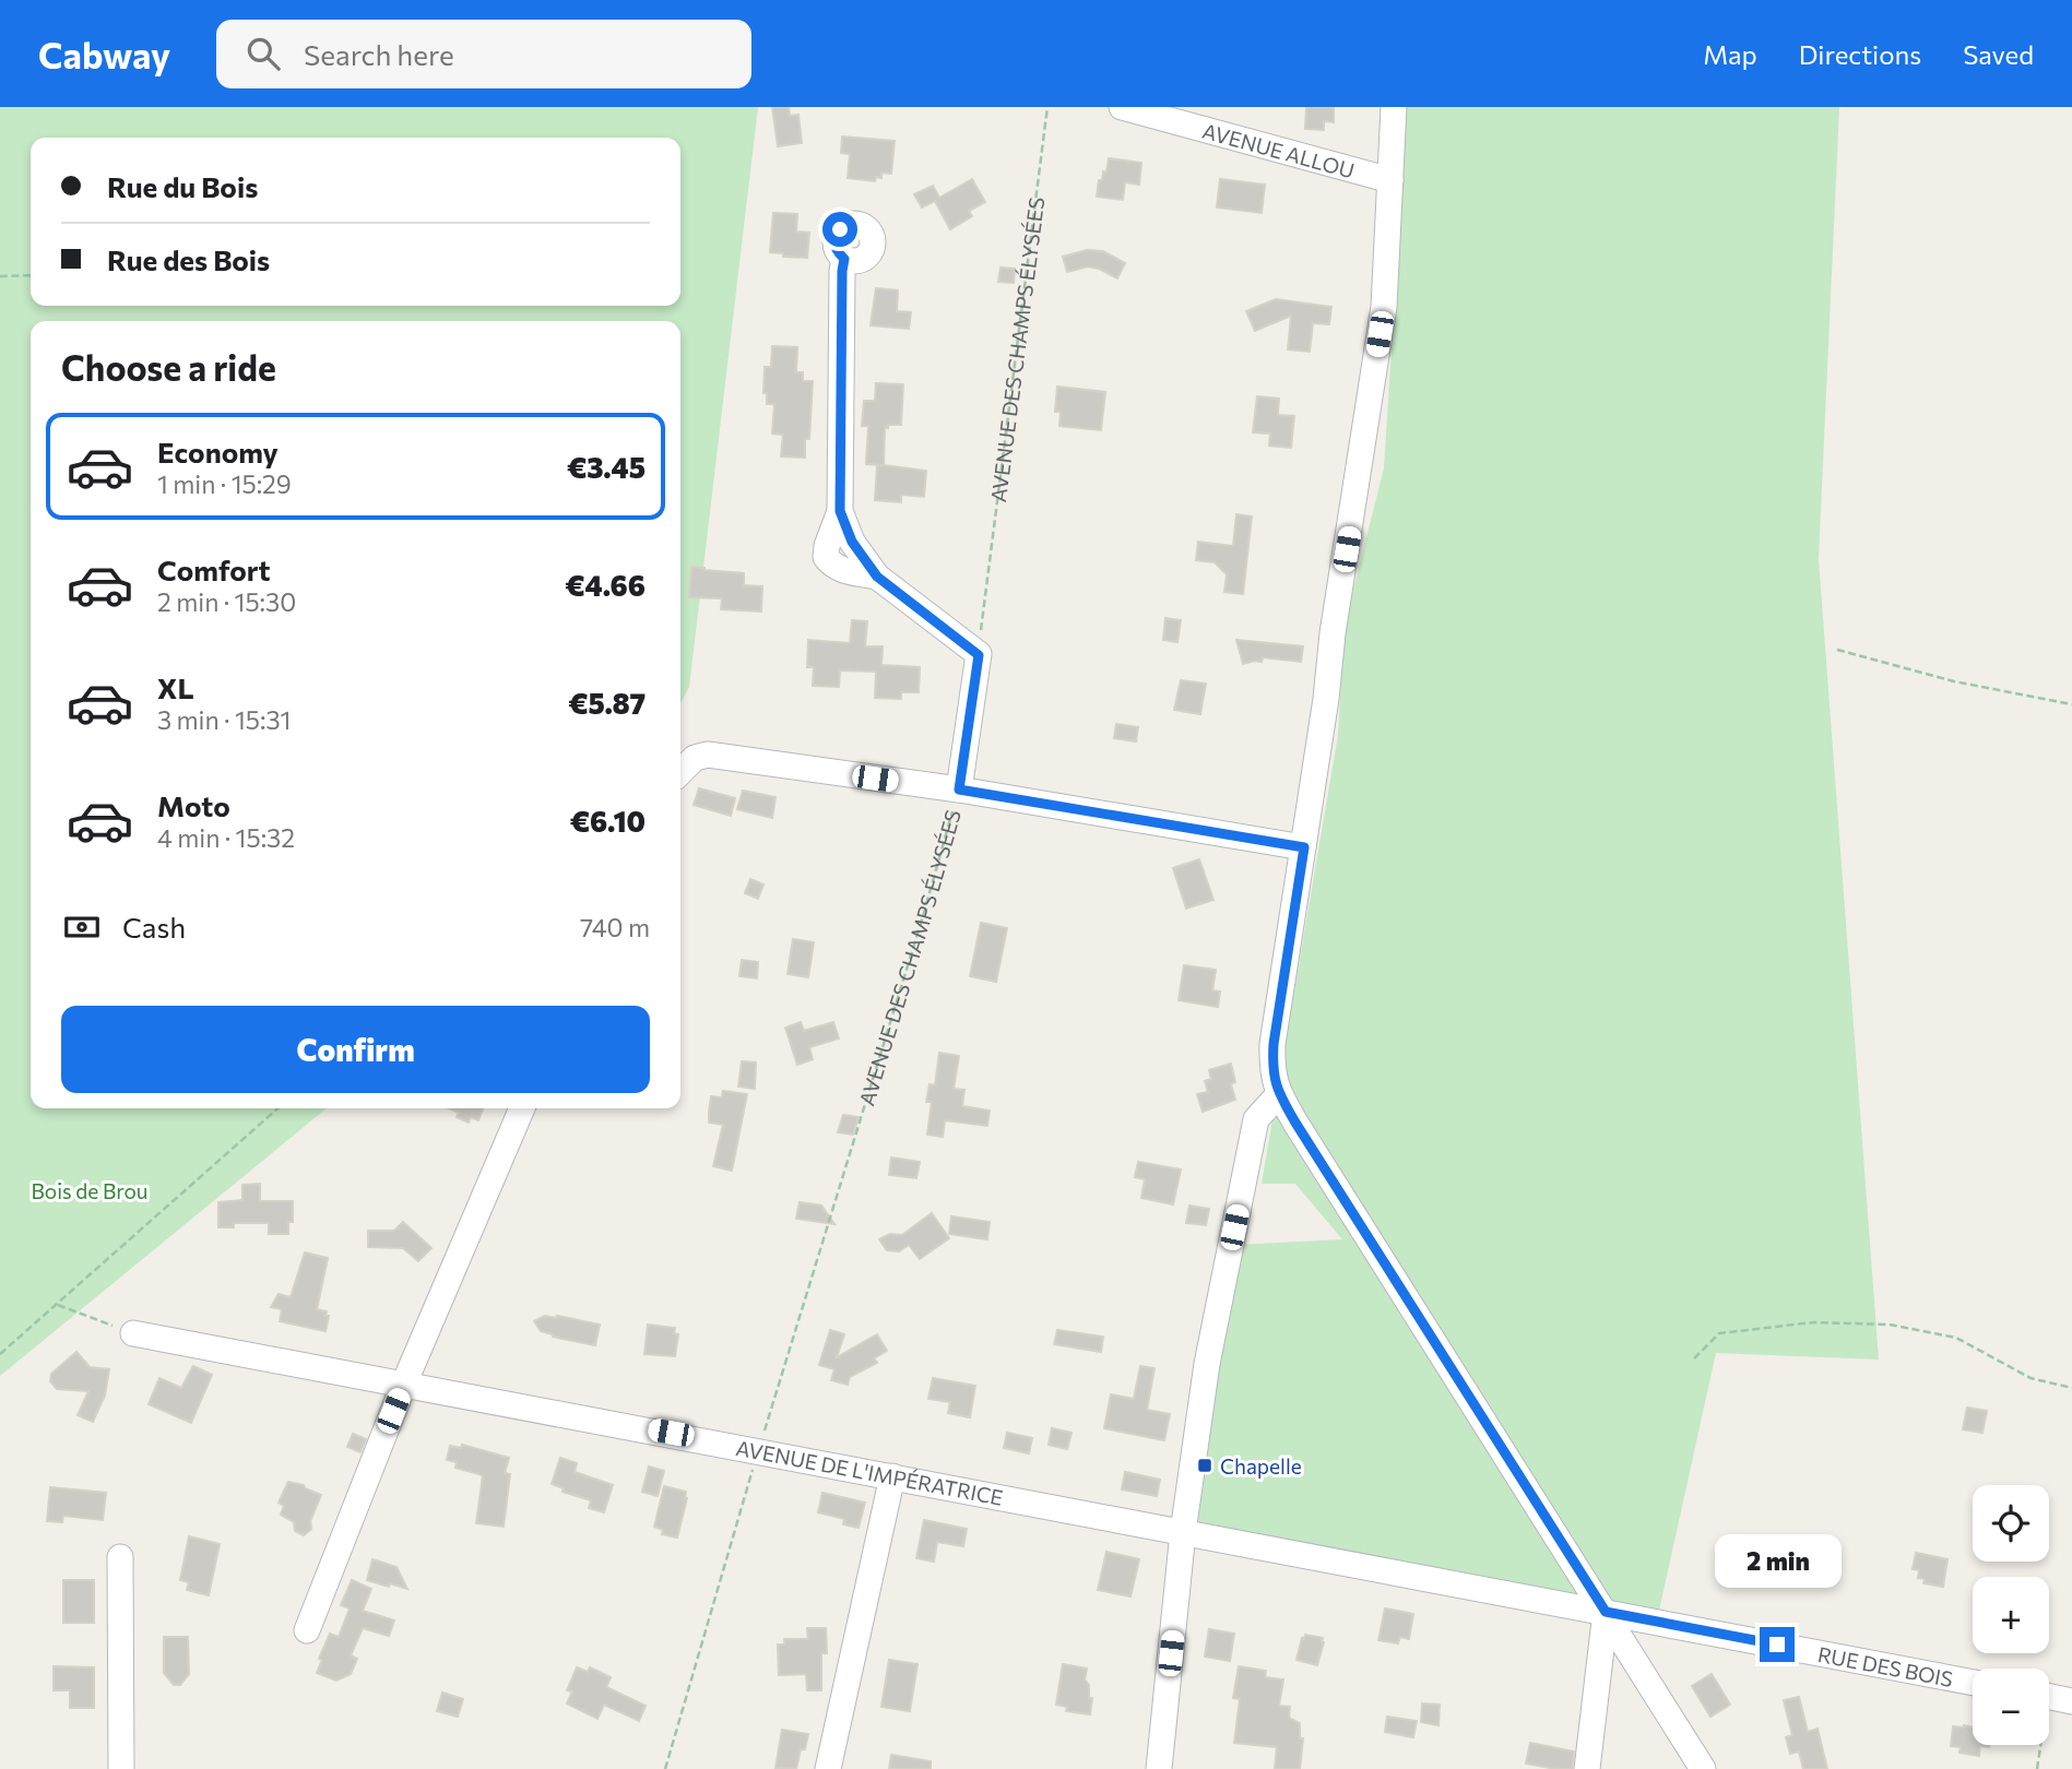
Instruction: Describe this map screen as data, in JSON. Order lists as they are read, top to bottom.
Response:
{
  "streets": {
    "street": [
      "AVENUE ALLOU",
      "AVENUE DES CHAMPS ÉLYSÉES",
      "AVENUE DE L'IMPÉRATRICE",
      "RUE DES BOIS"
    ]
  },
  "crossings": [
    ["AVENUE DES CHAMPS ÉLYSÉES", "AVENUE DE L'IMPÉRATRICE"],
    ["AVENUE DE L'IMPÉRATRICE", "RUE DES BOIS"]
  ],
  "parks": ["Bois de Brou"],
  "places": {
    "transit": ["Chapelle"]
  },
  "page": {
    "header": "Cabway",
    "search": "Search here",
    "nav": ["Map", "Directions", "Saved"],
    "banner": ["Rue du Bois", "Rue des Bois"],
    "heading": "Choose a ride",
    "list": [
      {
        "name": "Economy",
        "note": "1 min · 15:29",
        "value": "€3.45"
      },
      {
        "name": "Comfort",
        "note": "2 min · 15:30",
        "value": "€4.66"
      },
      {
        "name": "XL",
        "note": "3 min · 15:31",
        "value": "€5.87"
      },
      {
        "name": "Moto",
        "note": "4 min · 15:32",
        "value": "€6.10"
      }
    ],
    "pay": ["Cash", "740 m"],
    "buttons": "Confirm",
    "map_buttons": ["+", "−"],
    "bubble": "2 min"
  }
}
